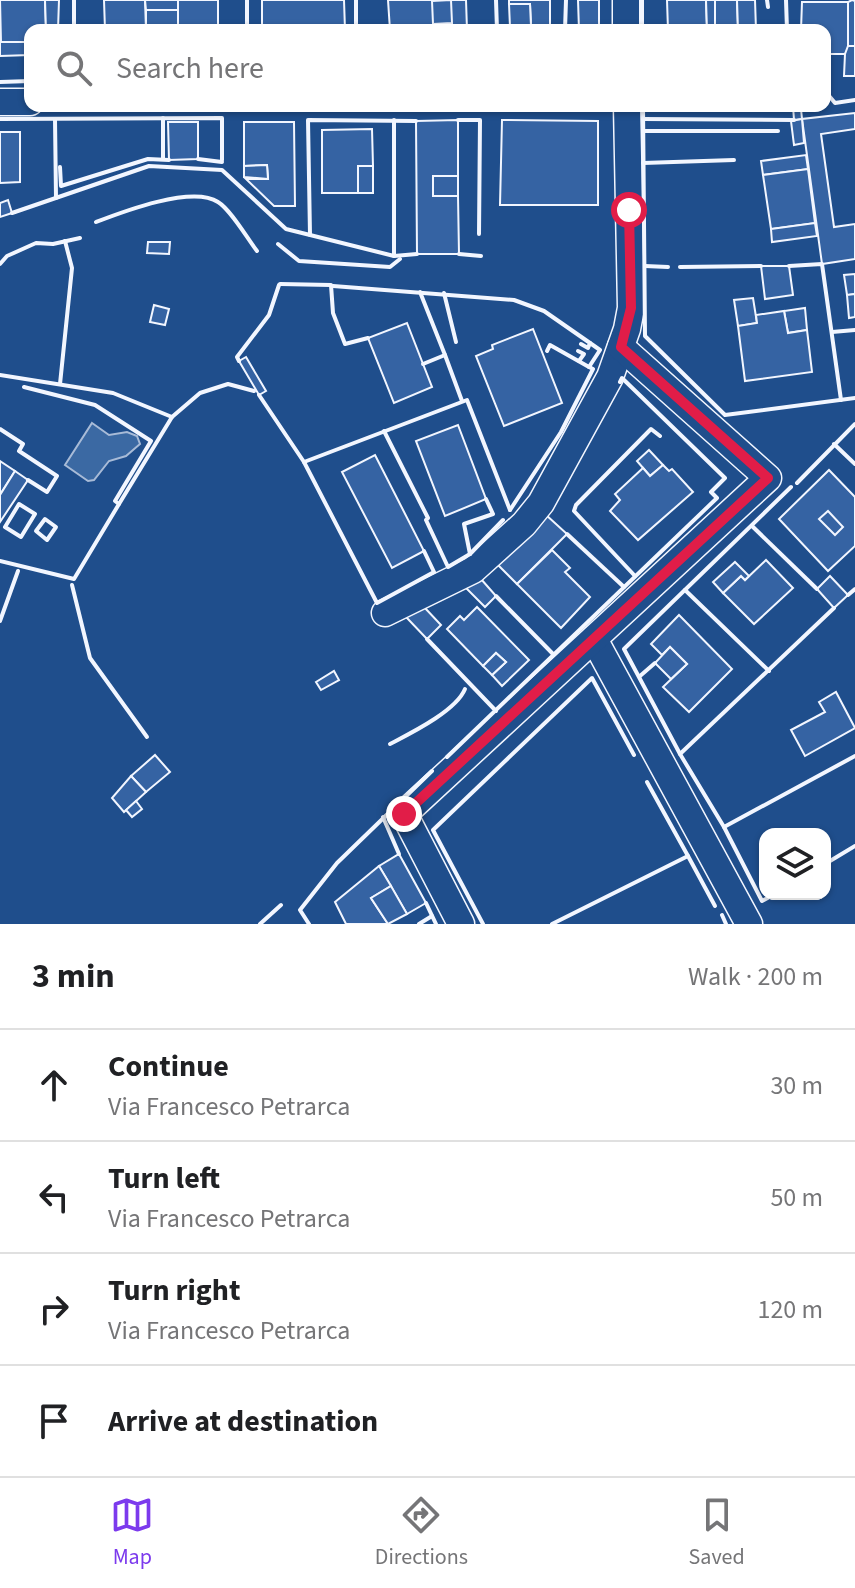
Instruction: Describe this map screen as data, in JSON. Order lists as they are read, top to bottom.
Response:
{
  "page": {
    "search": "Search here",
    "heading": ["3 min", "Walk · 200 m"],
    "list": [
      ["Continue", "Via Francesco Petrarca", "30 m"],
      ["Turn left", "Via Francesco Petrarca", "50 m"],
      ["Turn right", "Via Francesco Petrarca", "120 m"],
      "Arrive at destination"
    ],
    "nav": ["Map", "Directions", "Saved"]
  }
}
